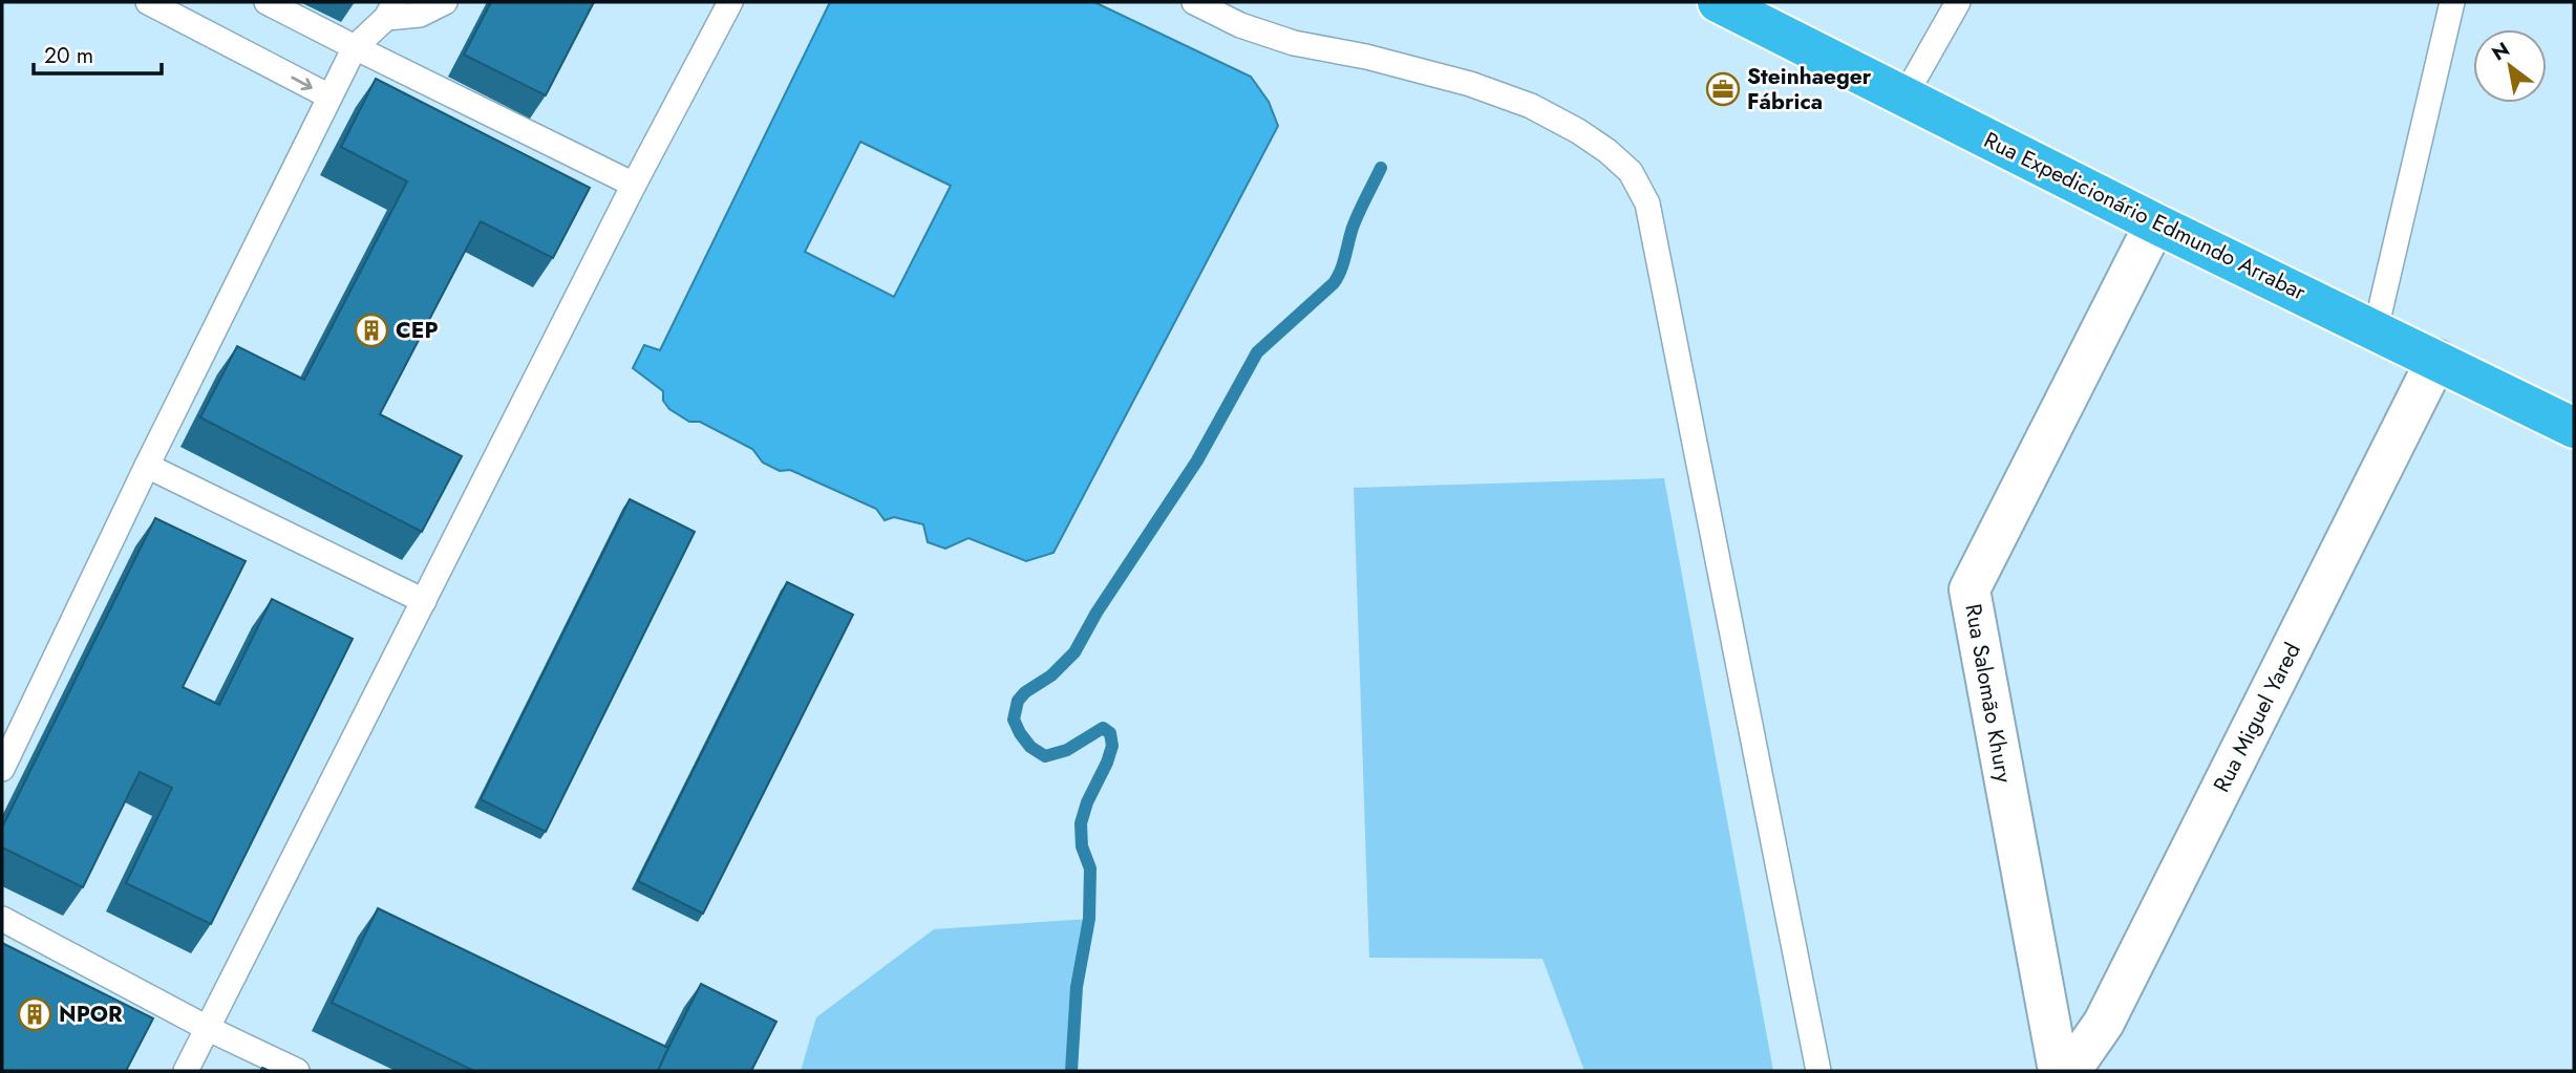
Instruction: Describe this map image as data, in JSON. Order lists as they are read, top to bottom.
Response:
{
  "streets": {
    "highway": ["Rua Expedicionário Edmundo Arrabar"],
    "street": ["Rua Salomão Khury", "Rua Miguel Yared"]
  },
  "crossings": [
    ["Rua Expedicionário Edmundo Arrabar", "Rua Salomão Khury"],
    ["Rua Expedicionário Edmundo Arrabar", "Rua Miguel Yared"]
  ],
  "places": {
    "office": ["Steinhaeger Fábrica"],
    "building": ["CEP", "NPOR"]
  },
  "scale_bar": "20 m",
  "north": "top left"
}
